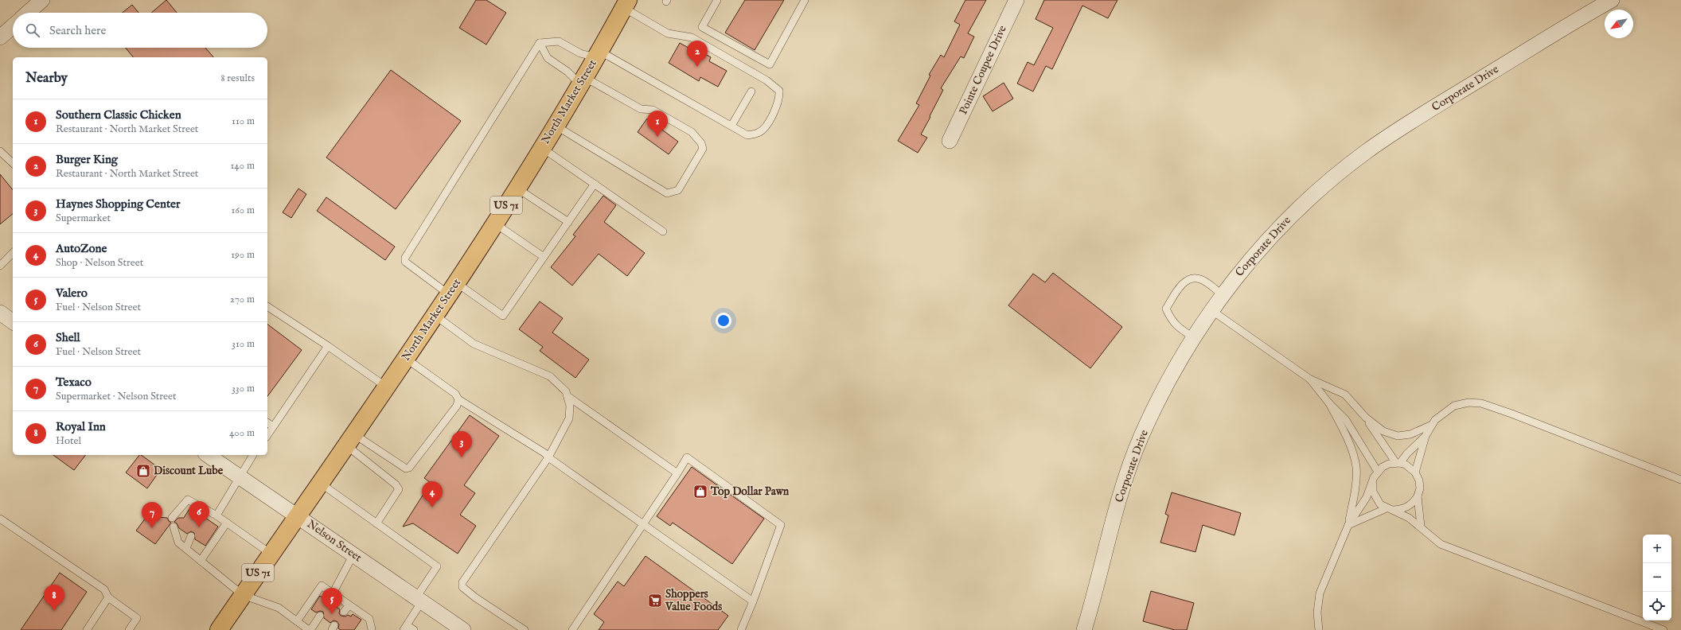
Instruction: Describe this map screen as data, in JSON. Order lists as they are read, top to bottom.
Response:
{
  "streets": {
    "main road": ["North Market Street", "US 71"],
    "street": ["Pointe Coupee Drive", "Corporate Drive", "Nelson Street"]
  },
  "crossings": [
    ["North Market Street", "Nelson Street"]
  ],
  "places": {
    "shop": ["Discount Lube", "Top Dollar Pawn"],
    "supermarket": ["Shoppers Value Foods"]
  },
  "north": "bottom left",
  "page": {
    "search": "Search here",
    "pins": [
      "2",
      "1",
      "3",
      "4",
      "6",
      "7",
      "8",
      "5"
    ],
    "heading": ["Nearby", "8 results"],
    "list": [
      {
        "mark": "1",
        "name": "Southern Classic Chicken",
        "note": "Restaurant · North Market Street",
        "value": "110 m"
      },
      {
        "mark": "2",
        "name": "Burger King",
        "note": "Restaurant · North Market Street",
        "value": "140 m"
      },
      {
        "mark": "3",
        "name": "Haynes Shopping Center",
        "note": "Supermarket",
        "value": "160 m"
      },
      {
        "mark": "4",
        "name": "AutoZone",
        "note": "Shop · Nelson Street",
        "value": "190 m"
      },
      {
        "mark": "5",
        "name": "Valero",
        "note": "Fuel · Nelson Street",
        "value": "270 m"
      },
      {
        "mark": "6",
        "name": "Shell",
        "note": "Fuel · Nelson Street",
        "value": "310 m"
      },
      {
        "mark": "7",
        "name": "Texaco",
        "note": "Supermarket · Nelson Street",
        "value": "330 m"
      },
      {
        "mark": "8",
        "name": "Royal Inn",
        "note": "Hotel",
        "value": "400 m"
      }
    ],
    "map_buttons": ["+", "−"]
  }
}
